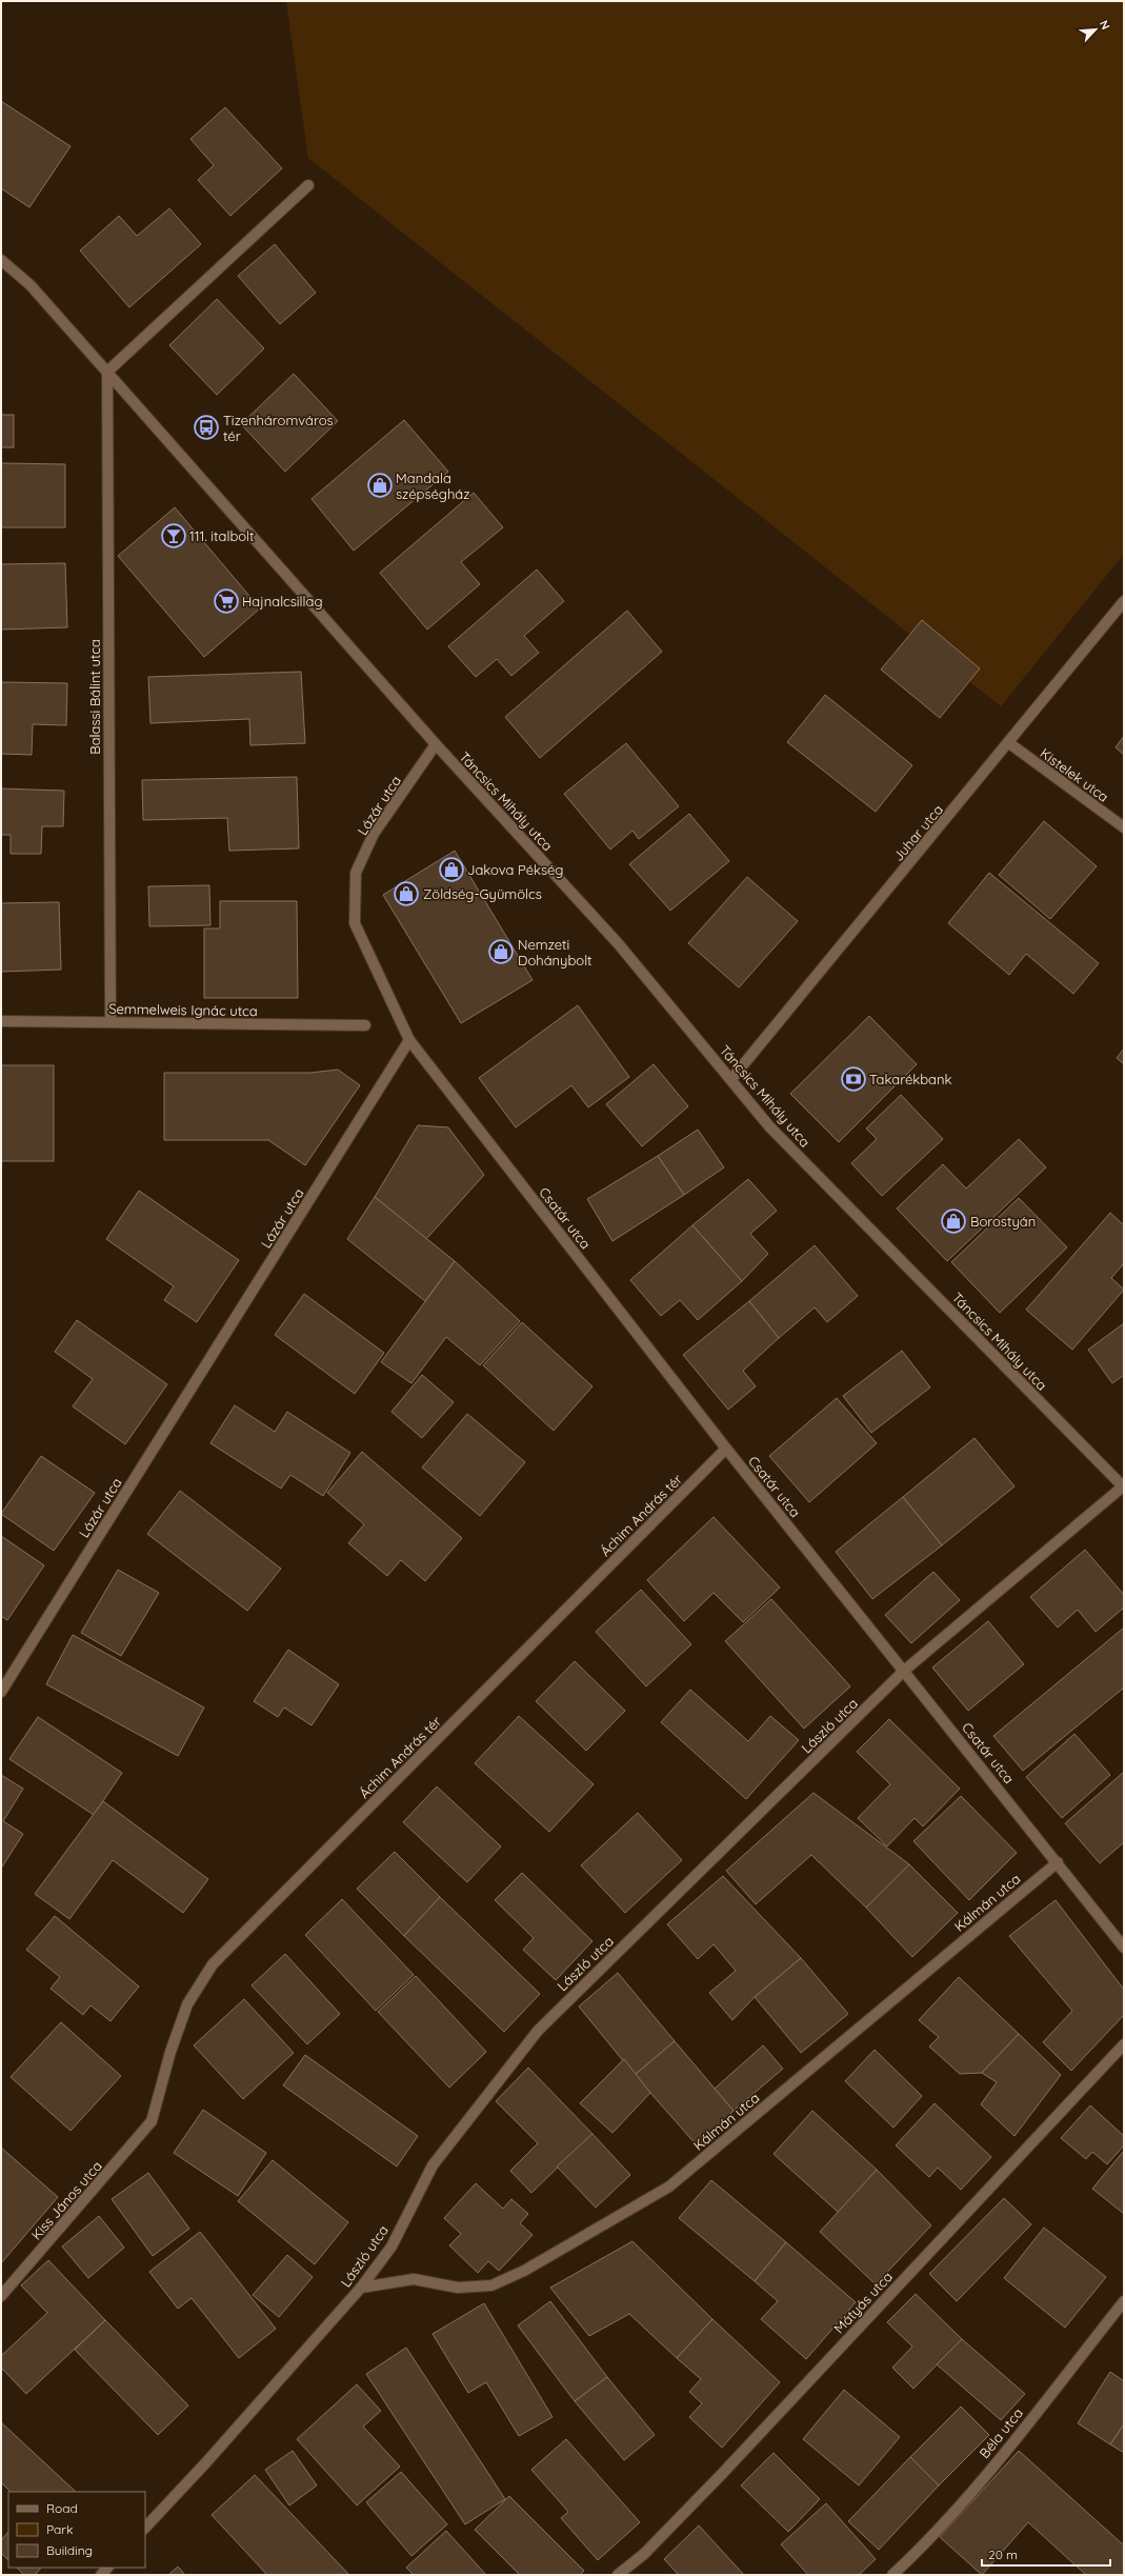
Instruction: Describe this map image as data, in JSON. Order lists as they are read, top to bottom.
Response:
{
  "streets": {
    "street": [
      "Balassi Bálint utca",
      "Kistelek utca",
      "Táncsics Mihály utca",
      "Lázár utca",
      "Juhar utca",
      "Semmelweis Ignác utca",
      "Csatár utca",
      "Áchim András tér",
      "László utca",
      "Kálmán utca",
      "Kiss János utca",
      "Mátyás utca",
      "Béla utca"
    ]
  },
  "crossings": [
    ["Balassi Bálint utca", "Semmelweis Ignác utca"],
    ["Kistelek utca", "Juhar utca"],
    ["Táncsics Mihály utca", "Lázár utca"],
    ["Táncsics Mihály utca", "Juhar utca"],
    ["Táncsics Mihály utca", "László utca"],
    ["Lázár utca", "Csatár utca"],
    ["Csatár utca", "Áchim András tér"],
    ["Csatár utca", "László utca"],
    ["Csatár utca", "Kálmán utca"],
    ["Áchim András tér", "Kiss János utca"],
    ["László utca", "Kálmán utca"]
  ],
  "places": {
    "bus stop": ["Tizenháromváros tér"],
    "shop": [
      "Mandala szépségház",
      "Jakova Pékség",
      "Zöldség-Gyümölcs",
      "Nemzeti Dohánybolt",
      "Borostyán"
    ],
    "bar": ["111. italbolt"],
    "supermarket": ["Hajnalcsillag"],
    "bank": ["Takarékbank"]
  },
  "legend": ["Road", "Park", "Building"],
  "scale_bar": "20 m",
  "north": "top right"
}
